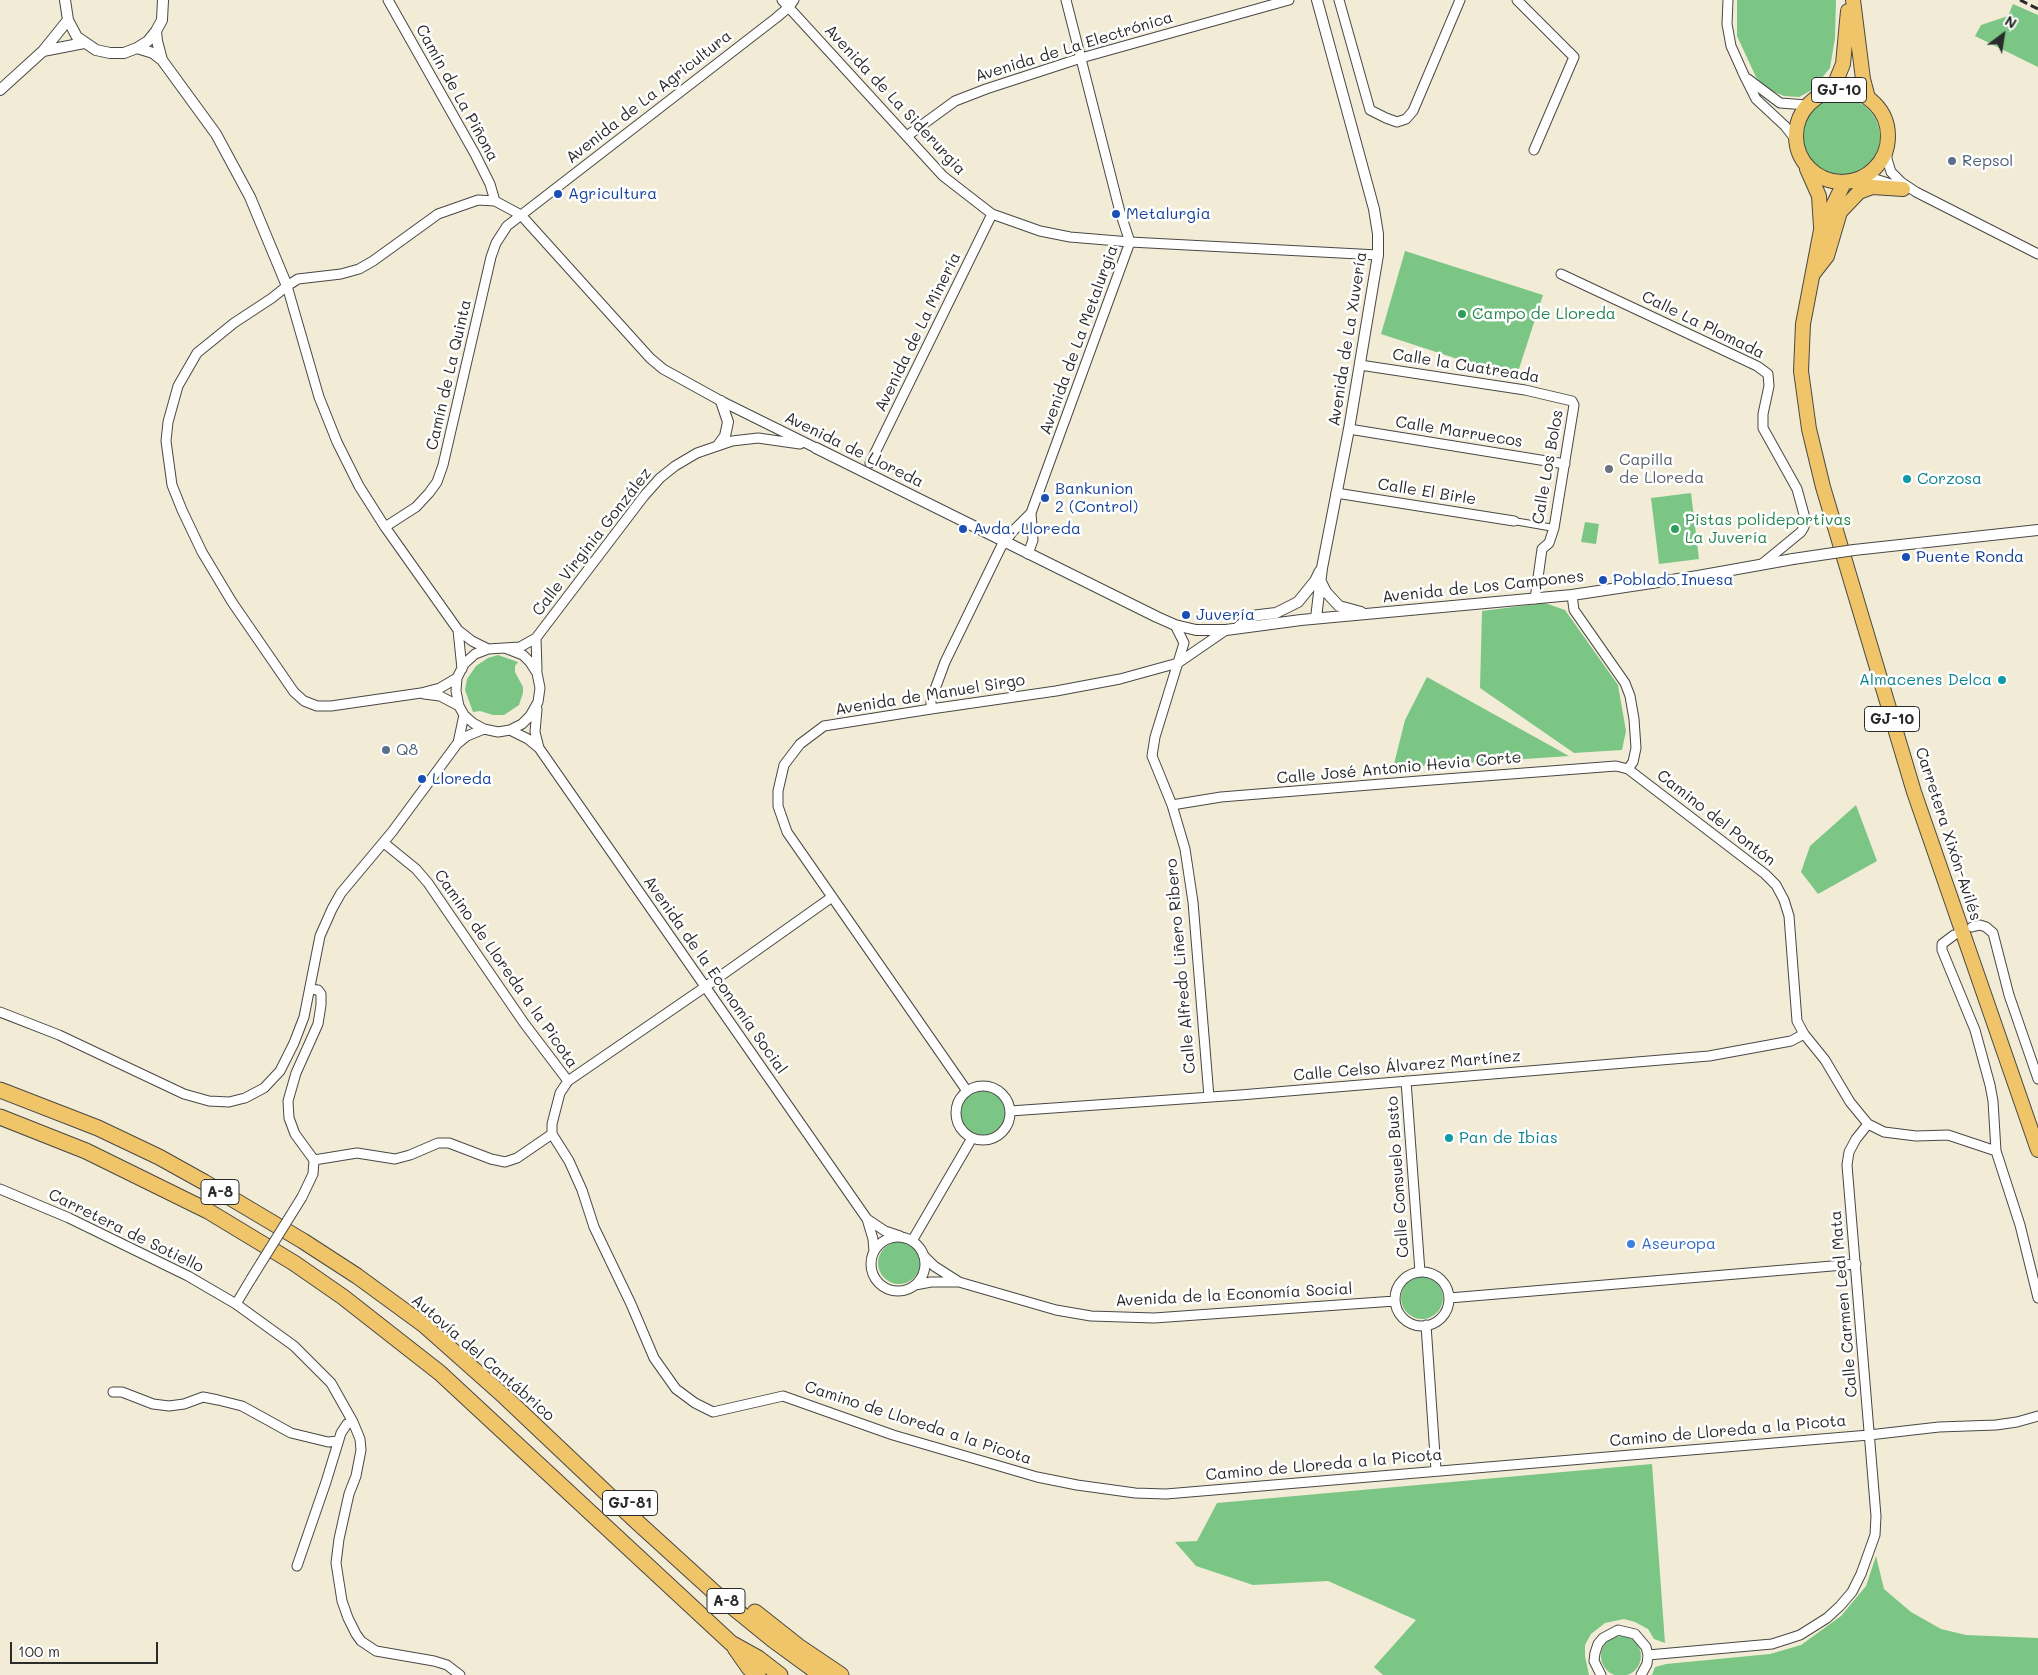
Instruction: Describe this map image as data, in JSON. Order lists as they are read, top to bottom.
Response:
{
  "streets": {
    "highway": [
      "GJ-10",
      "Carretera Xixón-Avilés",
      "A-8",
      "Autovía del Cantábrico",
      "GJ-81"
    ],
    "street": [
      "Avenida de La Electrónica",
      "Camín de La Piñona",
      "Avenida de La Agricultura",
      "Avenida de La Siderurgia",
      "Calle La Plomada",
      "Avenida de La Minería",
      "Avenida de La Xuvería",
      "Avenida de La Metalurgia",
      "Calle la Cuatreada",
      "Camín de La Quinta",
      "Calle Marruecos",
      "Avenida de Lloreda",
      "Calle Los Bolos",
      "Calle El Birle",
      "Calle Virginia González",
      "Avenida de Los Campones",
      "Avenida de Manuel Sirgo",
      "Calle José Antonio Hevia Corte",
      "Camino del Pontón",
      "Calle Alfredo Liñero Ribero",
      "Camino de Lloreda a la Picota",
      "Avenida de la Economía Social",
      "Calle Celso Álvarez Martínez",
      "Calle Consuelo Busto",
      "Carretera de Sotiello",
      "Calle Carmen Leal Mata"
    ]
  },
  "crossings": [
    ["Avenida de La Electrónica", "Avenida de La Siderurgia"],
    ["Avenida de La Electrónica", "Avenida de La Metalurgia"],
    ["GJ-10", "Carretera Xixón-Avilés"],
    ["Avenida de La Agricultura", "Avenida de La Siderurgia"],
    ["Avenida de La Agricultura", "Camín de La Quinta"],
    ["Avenida de La Agricultura", "Avenida de Lloreda"],
    ["Avenida de La Siderurgia", "Avenida de La Minería"],
    ["Avenida de La Siderurgia", "Avenida de La Xuvería"],
    ["Avenida de La Siderurgia", "Avenida de La Metalurgia"],
    ["Calle La Plomada", "Avenida de Los Campones"],
    ["Avenida de La Xuvería", "Calle la Cuatreada"],
    ["Avenida de La Xuvería", "Calle Marruecos"],
    ["Avenida de La Xuvería", "Calle El Birle"],
    ["Avenida de La Xuvería", "Avenida de Los Campones"],
    ["Avenida de La Xuvería", "Avenida de Manuel Sirgo"],
    ["Calle la Cuatreada", "Calle Los Bolos"],
    ["Camín de La Quinta", "Avenida de Lloreda"],
    ["Calle Marruecos", "Calle Los Bolos"],
    ["Avenida de Lloreda", "Calle Virginia González"],
    ["Avenida de Lloreda", "Avenida de Manuel Sirgo"],
    ["Calle Los Bolos", "Avenida de Los Campones"],
    ["Calle Virginia González", "Avenida de la Economía Social"],
    ["Avenida de Los Campones", "Avenida de Manuel Sirgo"],
    ["Avenida de Manuel Sirgo", "Calle Alfredo Liñero Ribero"],
    ["Avenida de Manuel Sirgo", "Calle Celso Álvarez Martínez"],
    ["Calle José Antonio Hevia Corte", "Camino del Pontón"],
    ["Calle José Antonio Hevia Corte", "Calle Alfredo Liñero Ribero"],
    ["Camino del Pontón", "Calle Celso Álvarez Martínez"],
    ["Camino del Pontón", "Calle Carmen Leal Mata"],
    ["Calle Alfredo Liñero Ribero", "Calle Celso Álvarez Martínez"],
    ["Camino de Lloreda a la Picota", "Calle Carmen Leal Mata"],
    ["Avenida de la Economía Social", "Calle Consuelo Busto"],
    ["Calle Celso Álvarez Martínez", "Calle Consuelo Busto"],
    ["Autovía del Cantábrico", "GJ-81"]
  ],
  "places": [
    "Repsol",
    "Agricultura",
    "Metalurgia",
    "Campo de Lloreda",
    "Capilla de Lloreda",
    "Corzosa",
    "Bankunion 2 (Control)",
    "Avda. Lloreda",
    "Pistas polideportivas La Juvería",
    "Puente Ronda",
    "Poblado Inuesa",
    "Juvería",
    "Almacenes Delca",
    "Q8",
    "Lloreda",
    "Pan de Ibias",
    "Aseuropa"
  ],
  "scale_bar": "100 m",
  "north": "top right"
}
